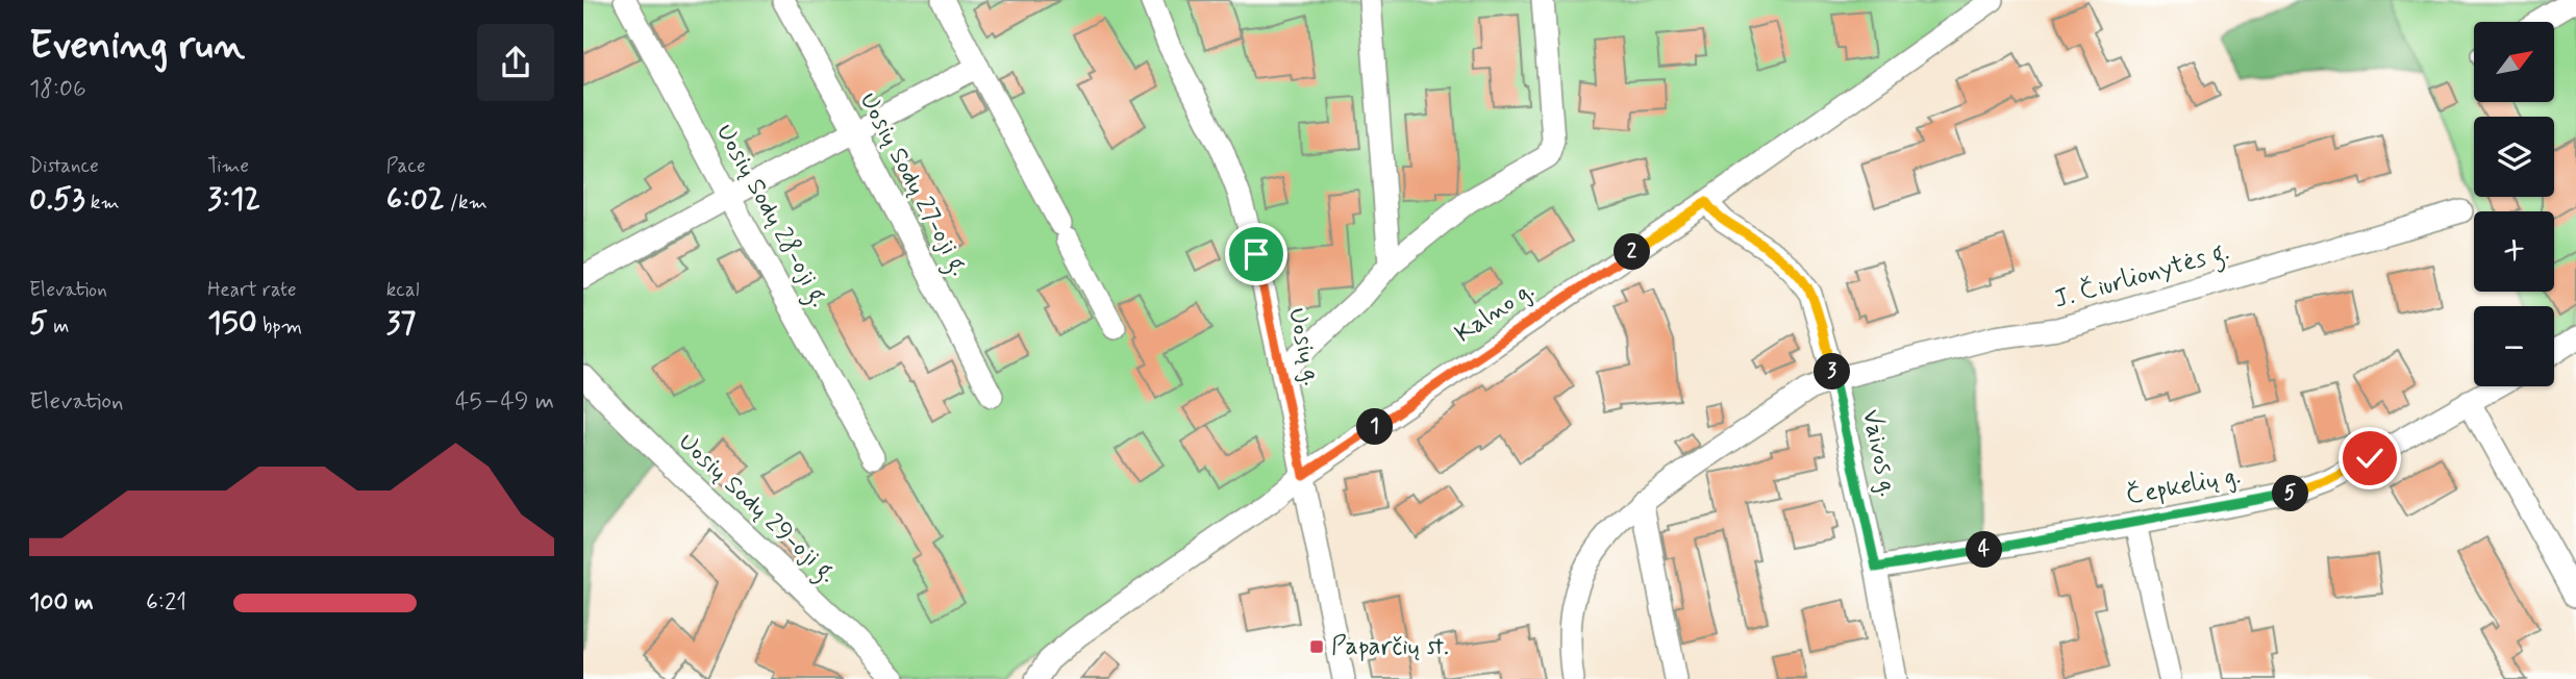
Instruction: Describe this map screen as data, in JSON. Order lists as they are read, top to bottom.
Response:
{
  "streets": {
    "street": [
      "Uosių Sodų 27-oji g.",
      "Uosių Sodų 28-oji g.",
      "J. Čiurlionytės g.",
      "Kalno g.",
      "Uosių g.",
      "Vaivos g.",
      "Čepkelių g.",
      "Uosių Sodų 29-oji g."
    ]
  },
  "crossings": [
    ["J. Čiurlionytės g.", "Vaivos g."],
    ["Kalno g.", "Uosių g."],
    ["Kalno g.", "Vaivos g."],
    ["Vaivos g.", "Čepkelių g."]
  ],
  "places": {
    "transit": ["Paparčių st."]
  },
  "north": "top right",
  "page": {
    "heading": ["Evening run", "18:06"],
    "map_buttons": ["+", "−"],
    "stats": [
      ["Distance", "0.53 km"],
      ["Time", "3:12"],
      ["Pace", "6:02 /km"],
      ["Elevation", "5 m"],
      ["Heart rate", "150 bpm"],
      ["kcal", "37"]
    ],
    "pins": [
      "2",
      "3",
      "1",
      "5",
      "4"
    ],
    "chart": ["Elevation", "45–49 m"],
    "list": [
      {
        "name": "100 m",
        "note": "6:21"
      }
    ]
  }
}
